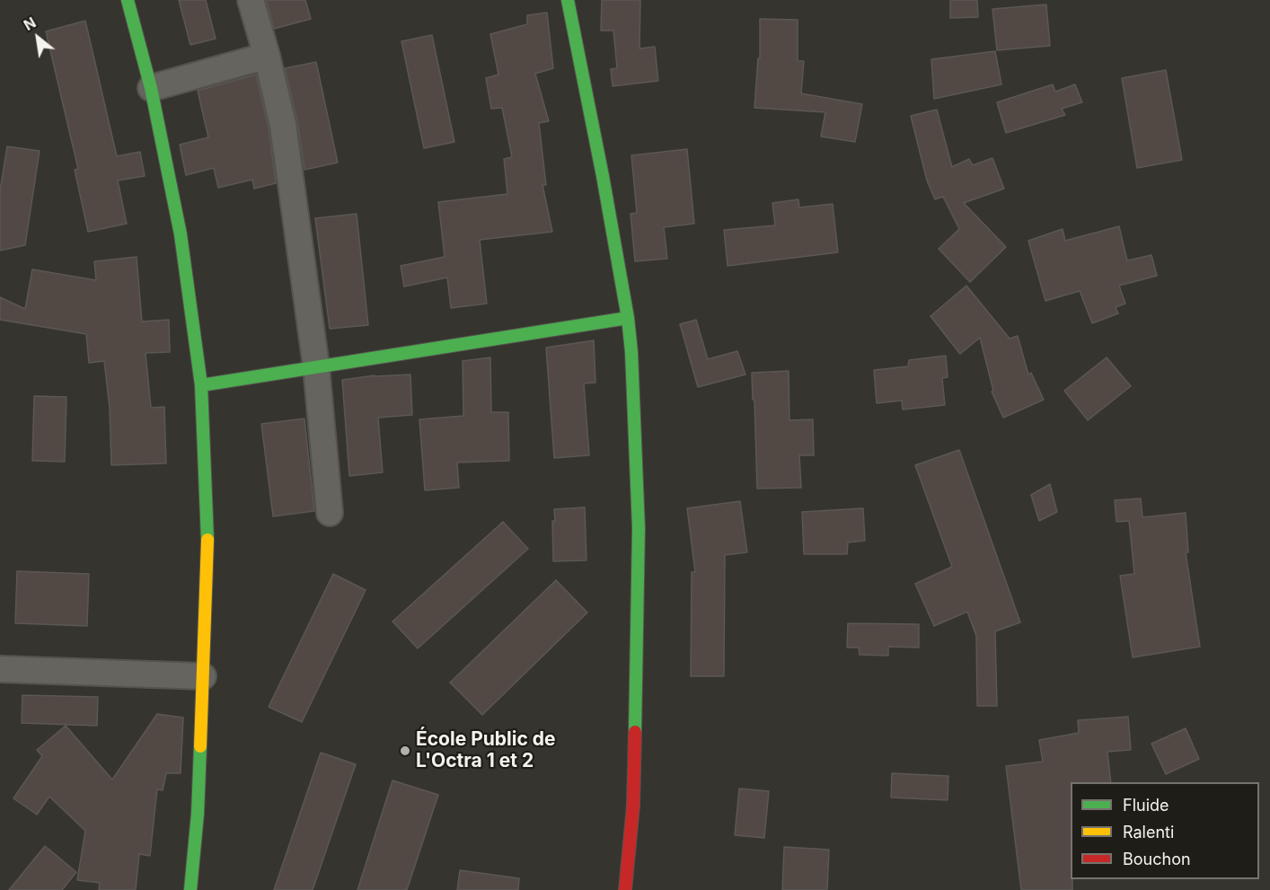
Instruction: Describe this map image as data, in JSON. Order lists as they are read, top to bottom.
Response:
{
  "places": ["École Public de L'Octra 1 et 2"],
  "legend": ["Fluide", "Ralenti", "Bouchon"],
  "north": "top left"
}
